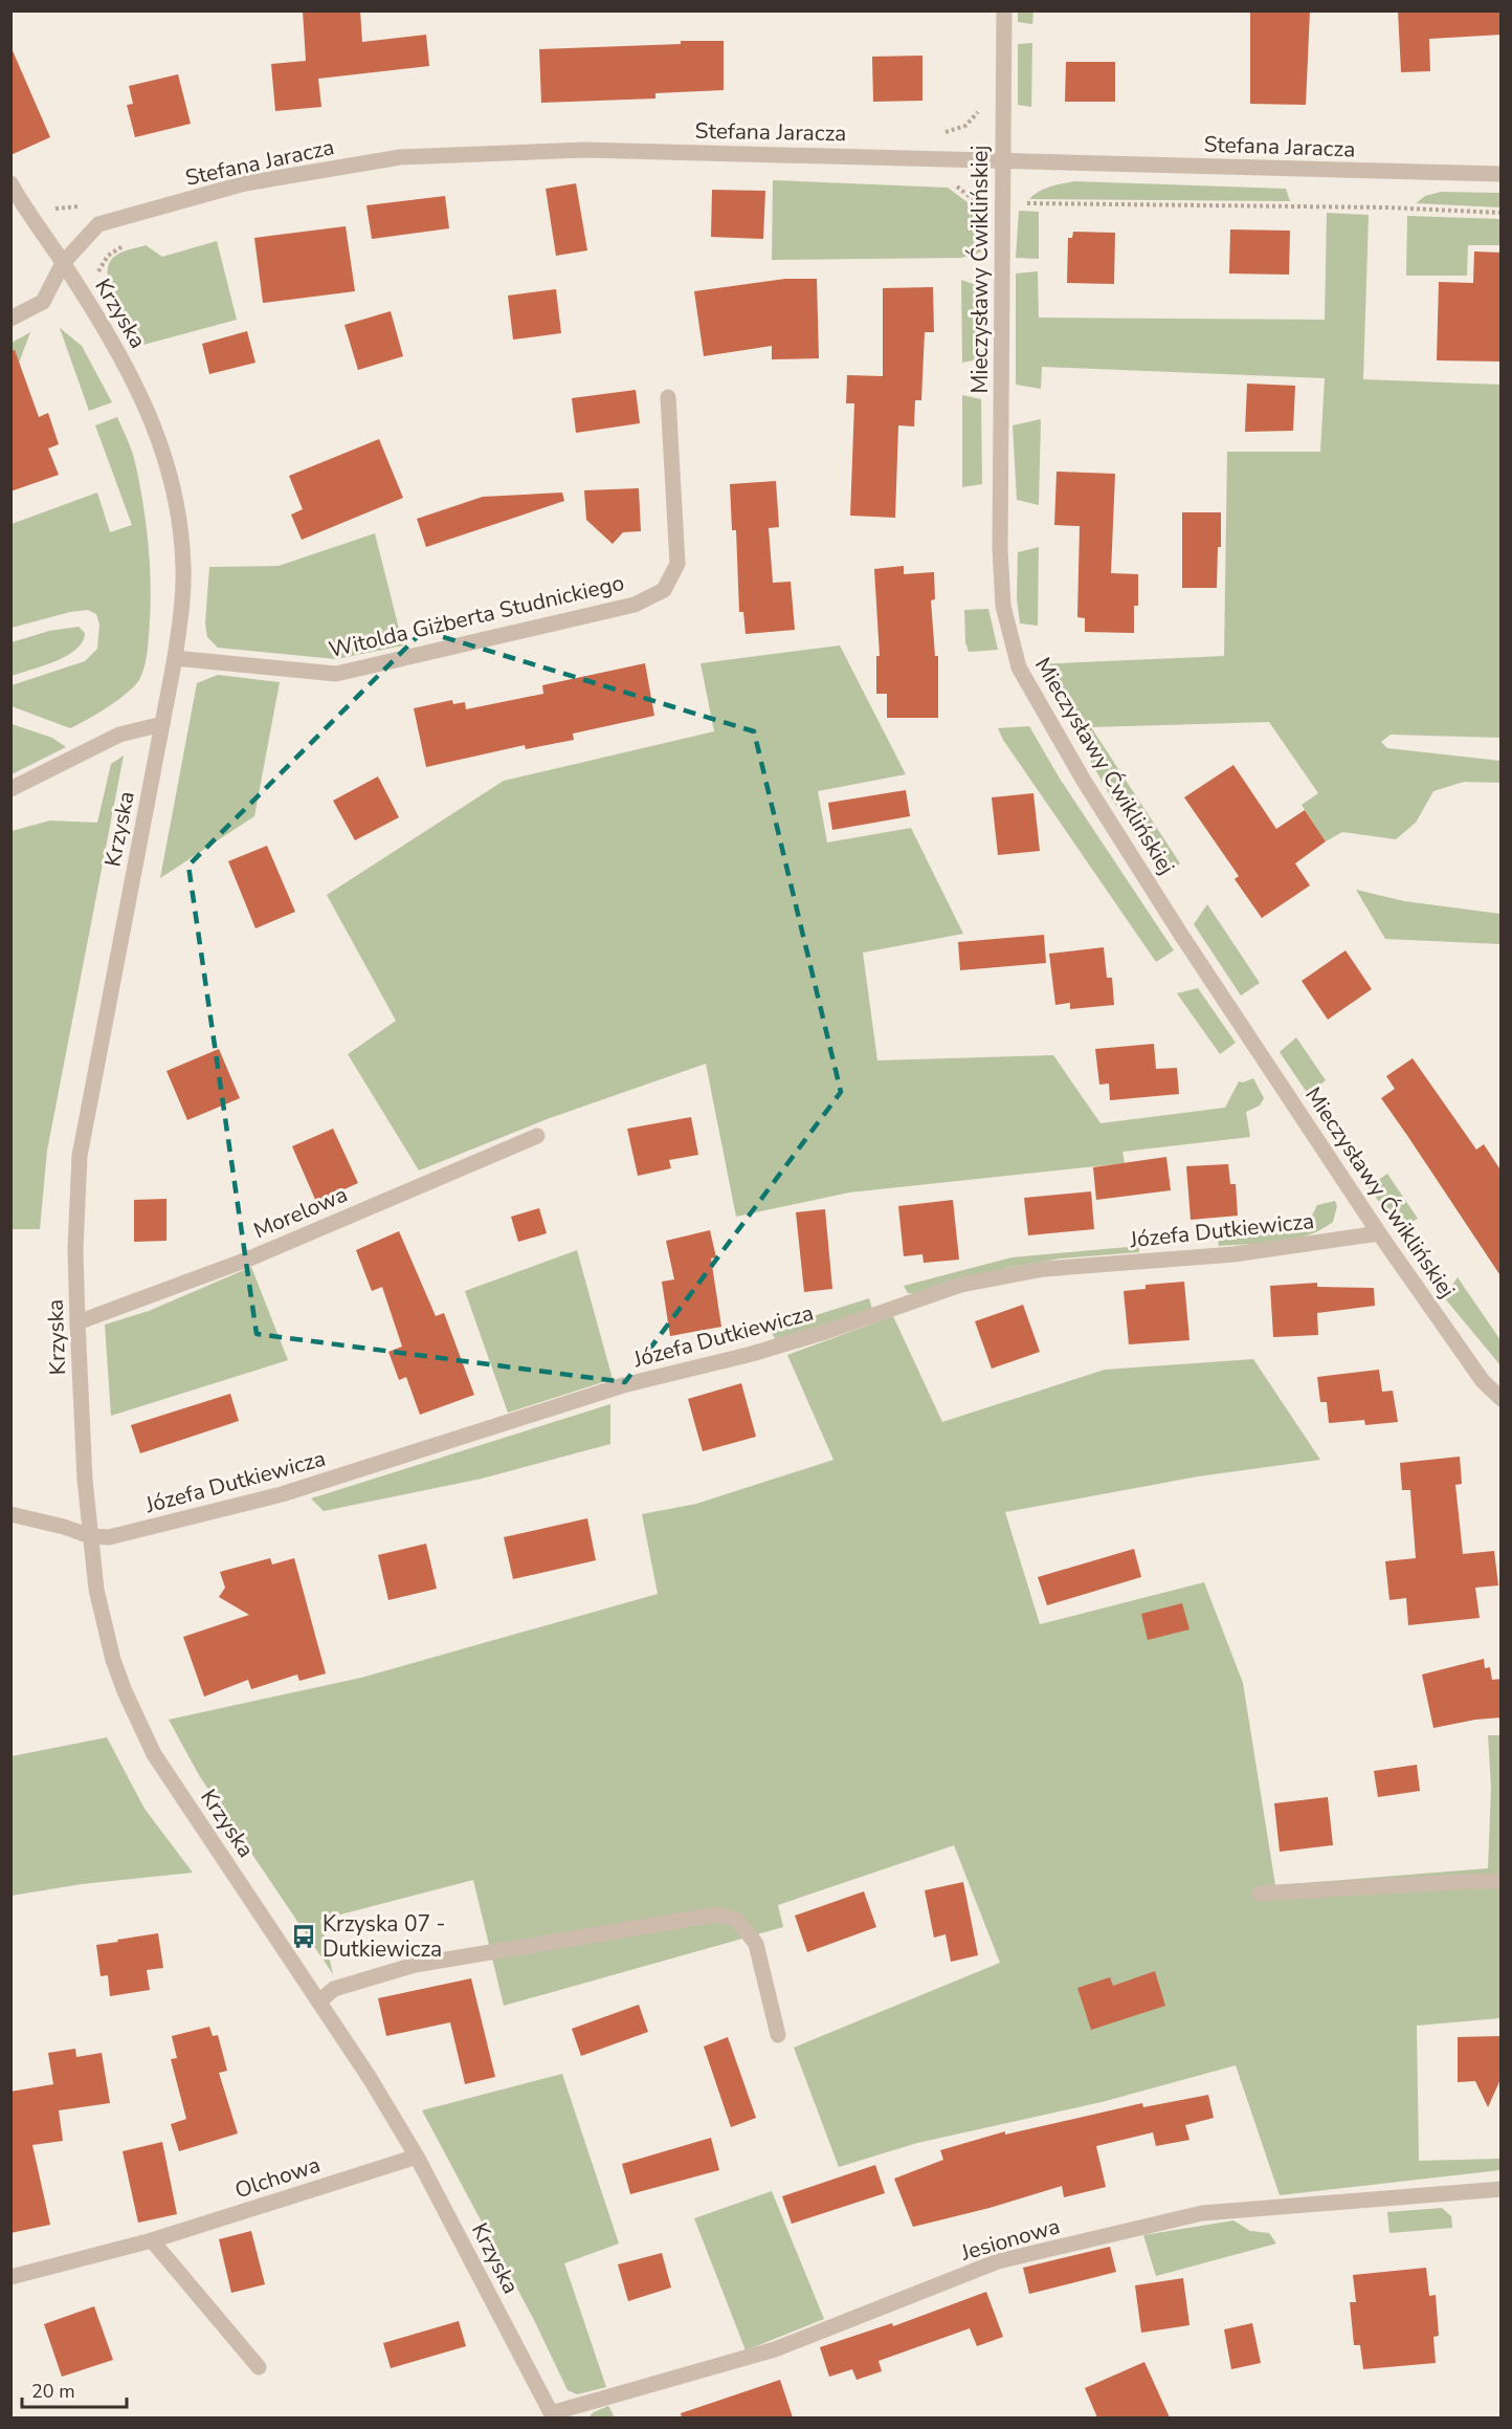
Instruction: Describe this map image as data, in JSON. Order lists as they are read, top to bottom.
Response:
{
  "streets": {
    "street": [
      "Stefana Jaracza",
      "Mieczysławy Ćwiklińskiej",
      "Krzyska",
      "Witolda Giżberta Studnickiego",
      "Morelowa",
      "Józefa Dutkiewicza",
      "Olchowa",
      "Jesionowa"
    ]
  },
  "crossings": [
    ["Stefana Jaracza", "Mieczysławy Ćwiklińskiej"],
    ["Stefana Jaracza", "Krzyska"],
    ["Mieczysławy Ćwiklińskiej", "Józefa Dutkiewicza"],
    ["Krzyska", "Witolda Giżberta Studnickiego"],
    ["Krzyska", "Morelowa"],
    ["Krzyska", "Józefa Dutkiewicza"],
    ["Krzyska", "Olchowa"],
    ["Krzyska", "Jesionowa"]
  ],
  "places": {
    "bus stop": ["Krzyska 07 - Dutkiewicza"]
  },
  "scale_bar": "20 m"
}
